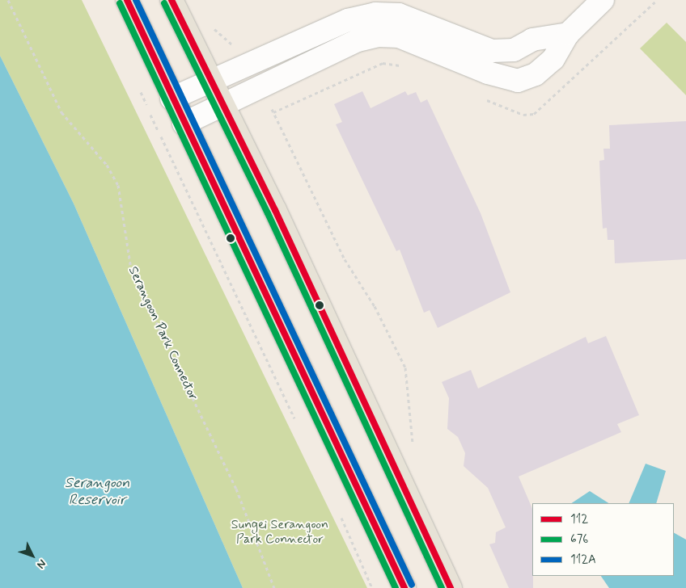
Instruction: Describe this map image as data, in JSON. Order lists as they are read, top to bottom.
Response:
{
  "streets": {
    "path": ["Serangoon Park Connector"]
  },
  "water": ["Serangoon Reservoir"],
  "parks": ["Sungei Serangoon Park Connector"],
  "lines": ["transit line 112", "transit line 112A", "transit line 676"],
  "legend": ["112", "676", "112A"],
  "north": "bottom right"
}
